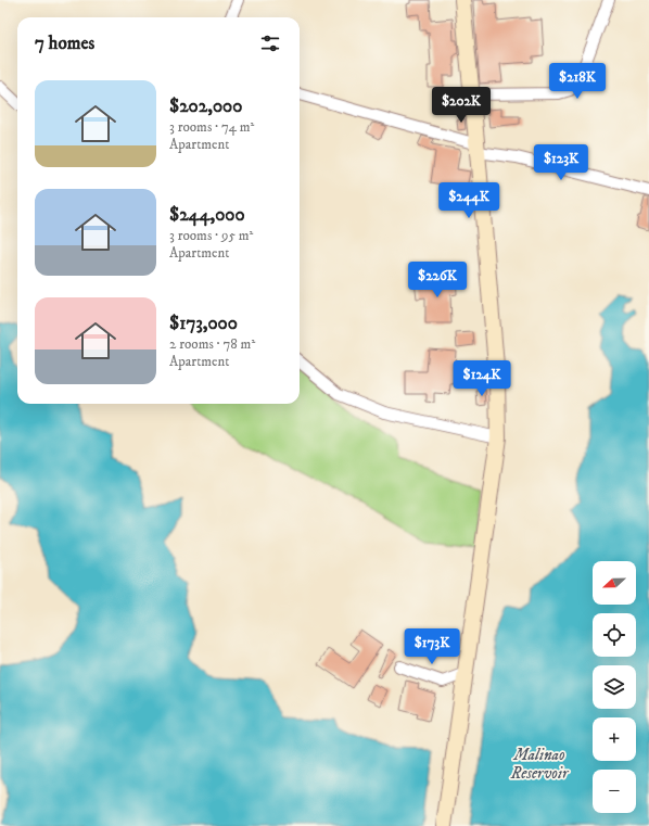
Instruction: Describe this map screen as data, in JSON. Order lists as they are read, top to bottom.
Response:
{
  "water": ["Malinao Reservoir"],
  "north": "left",
  "page": {
    "heading": "7 homes",
    "price": [
      "$218K",
      "$202K",
      "$123K",
      "$244K",
      "$226K",
      "$124K",
      "$173K"
    ],
    "list": [
      {
        "name": "$202,000",
        "note": "3 rooms · 74 m² · Apartment"
      },
      {
        "name": "$244,000",
        "note": "3 rooms · 95 m² · Apartment"
      },
      {
        "name": "$173,000",
        "note": "2 rooms · 78 m² · Apartment"
      }
    ],
    "map_buttons": ["+", "−"]
  }
}
